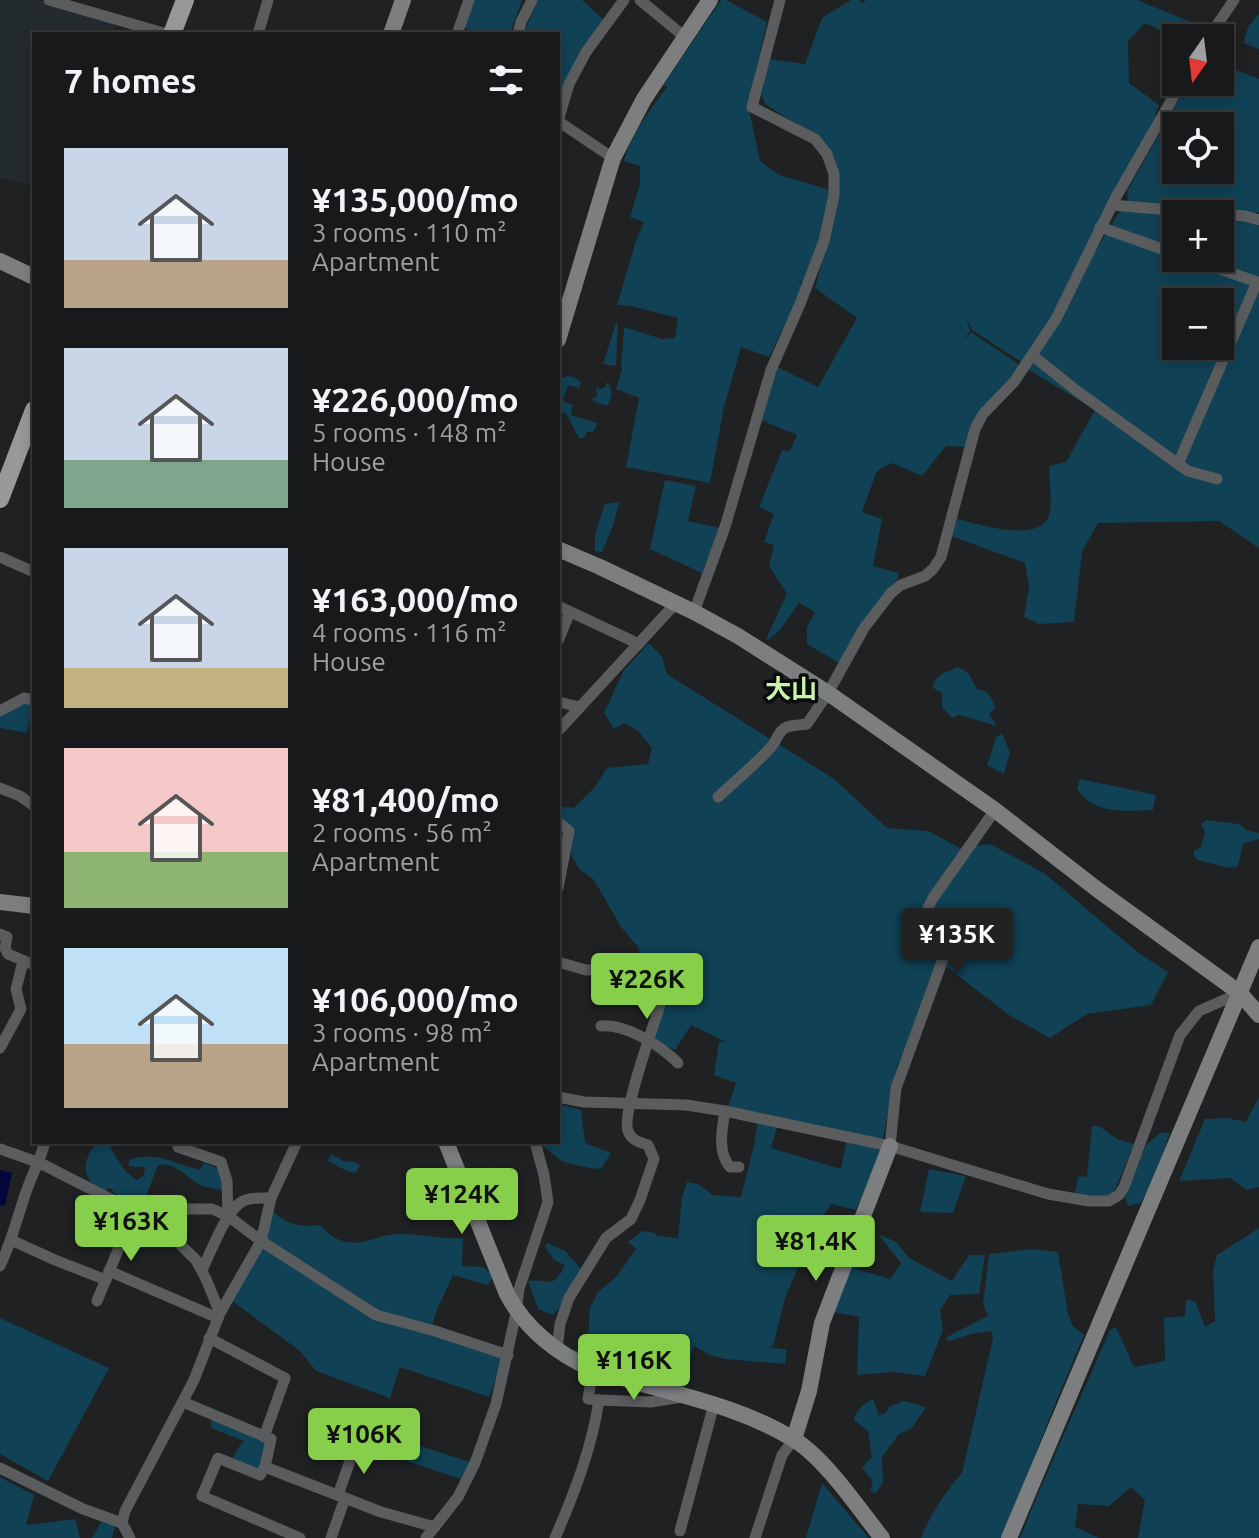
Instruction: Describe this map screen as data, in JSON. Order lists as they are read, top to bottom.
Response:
{
  "districts": ["大山"],
  "north": "bottom",
  "page": {
    "map_buttons": ["+", "−"],
    "heading": "7 homes",
    "list": [
      {
        "name": "¥135,000/mo",
        "note": "3 rooms · 110 m² · Apartment"
      },
      {
        "name": "¥226,000/mo",
        "note": "5 rooms · 148 m² · House"
      },
      {
        "name": "¥163,000/mo",
        "note": "4 rooms · 116 m² · House"
      },
      {
        "name": "¥81,400/mo",
        "note": "2 rooms · 56 m² · Apartment"
      },
      {
        "name": "¥106,000/mo",
        "note": "3 rooms · 98 m² · Apartment"
      }
    ],
    "price": [
      "¥135K",
      "¥226K",
      "¥124K",
      "¥163K",
      "¥81.4K",
      "¥116K",
      "¥106K"
    ]
  }
}
